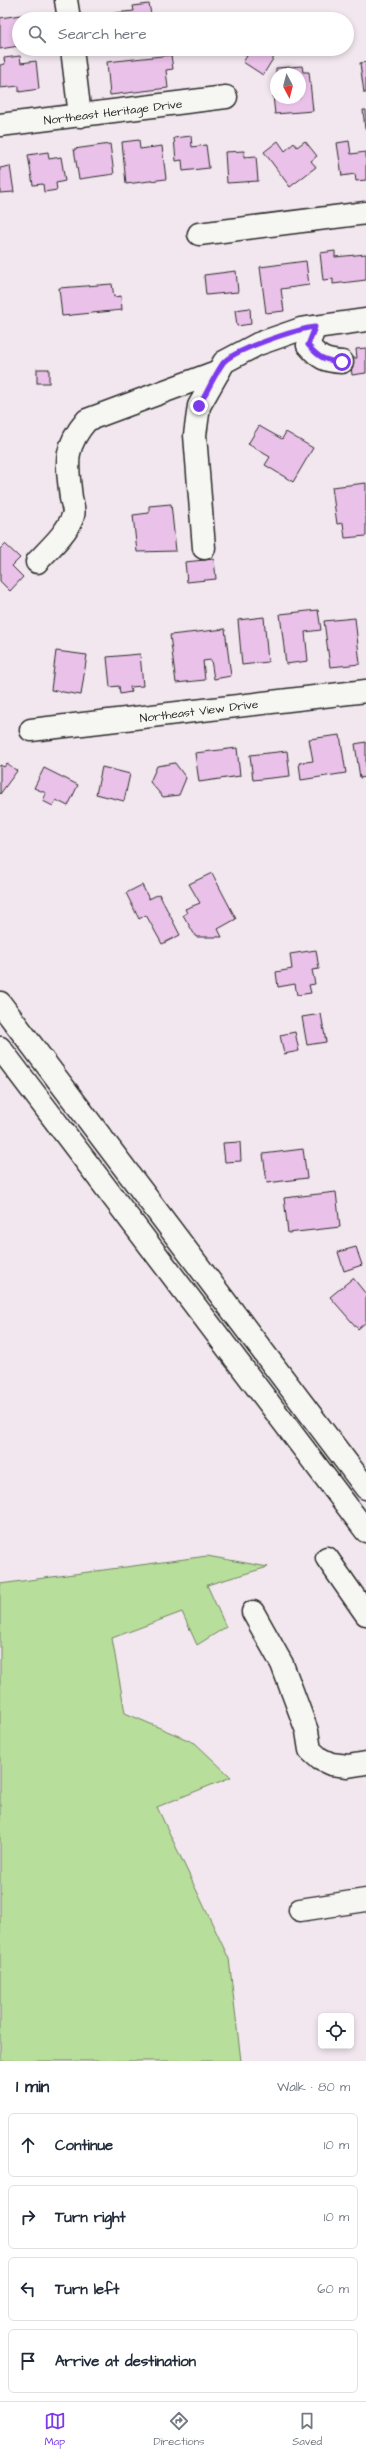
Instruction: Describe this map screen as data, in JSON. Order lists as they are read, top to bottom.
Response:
{
  "streets": {
    "main road": ["Northeast Heritage Drive", "Northeast View Drive"]
  },
  "north": "bottom",
  "page": {
    "search": "Search here",
    "heading": ["1 min", "Walk · 80 m"],
    "list": [
      ["Continue", "10 m"],
      ["Turn right", "10 m"],
      ["Turn left", "60 m"],
      "Arrive at destination"
    ],
    "nav": ["Map", "Directions", "Saved"]
  }
}
